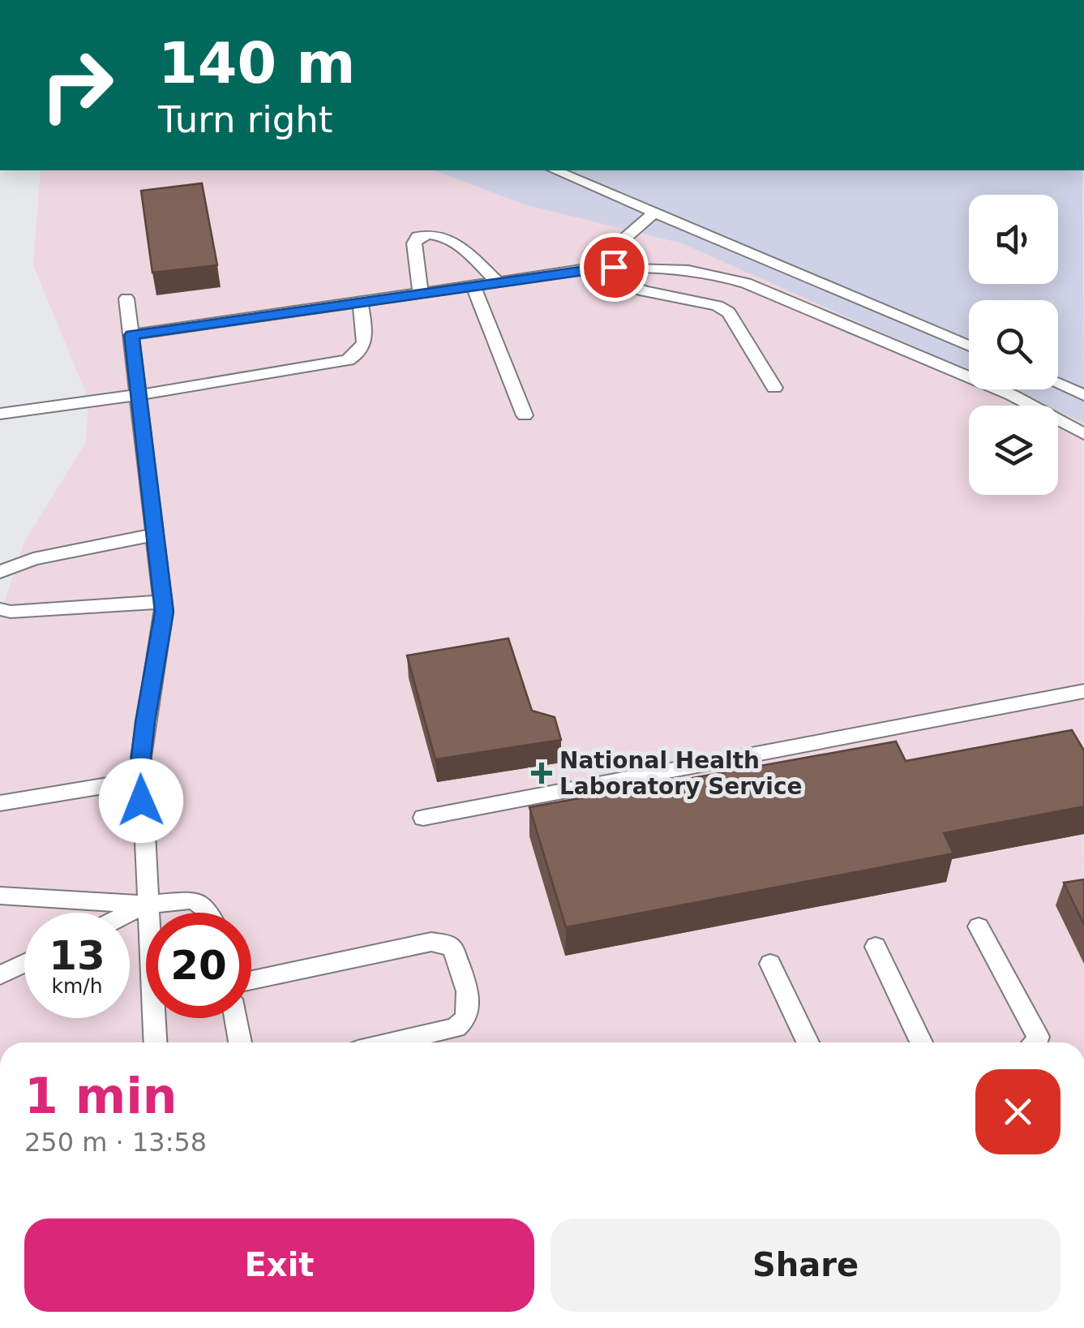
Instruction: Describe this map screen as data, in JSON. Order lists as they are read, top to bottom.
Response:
{
  "places": {
    "health": ["National Health Laboratory Service"]
  },
  "page": {
    "turn": ["140 m", "Turn right"],
    "speed": "13 km/h",
    "limit": "20",
    "heading": ["1 min", "250 m · 13:58"],
    "buttons": ["Exit", "Share"]
  }
}
